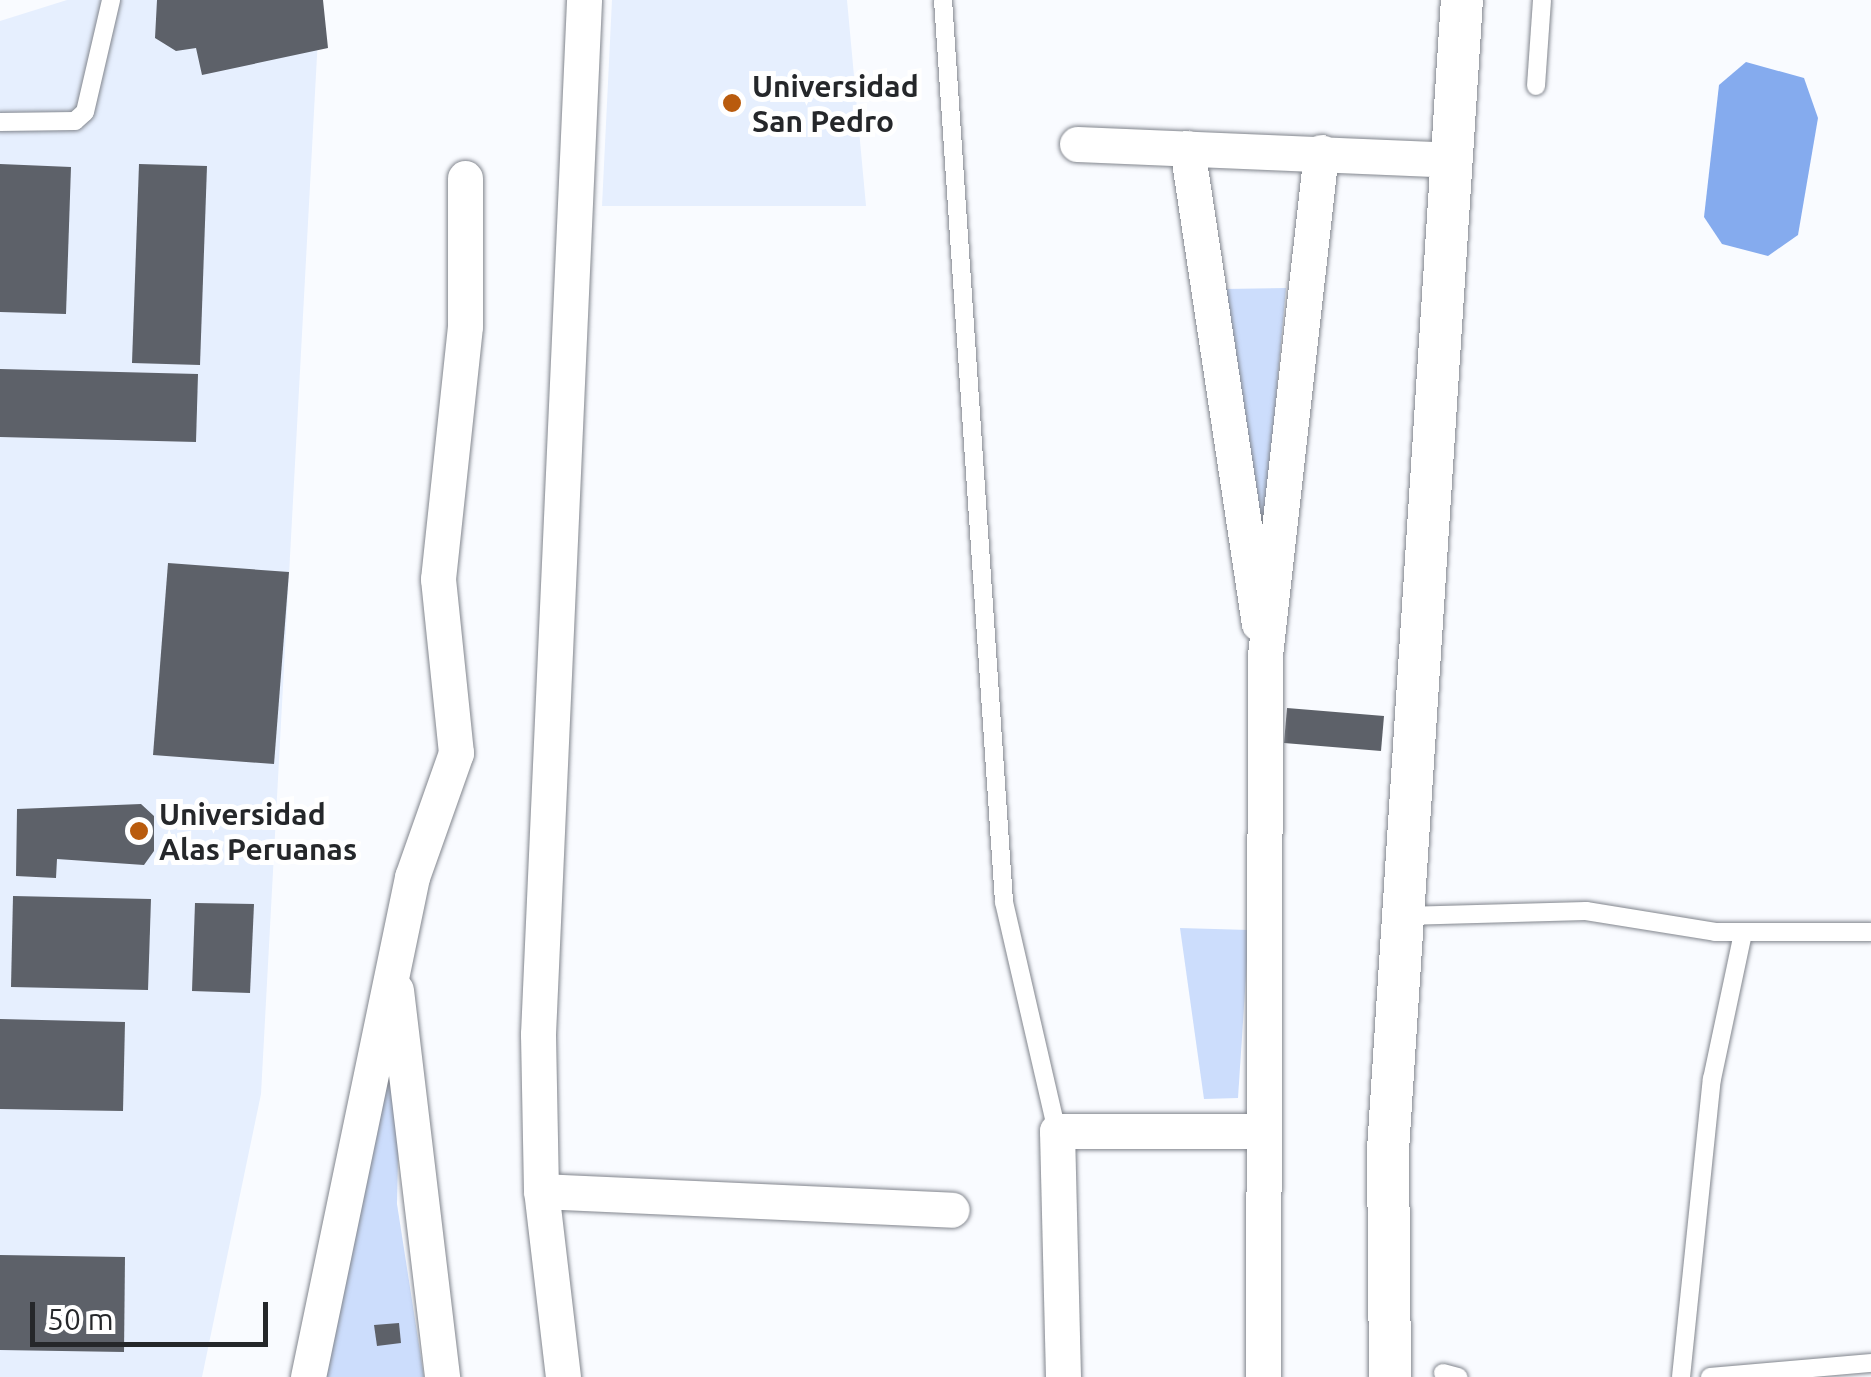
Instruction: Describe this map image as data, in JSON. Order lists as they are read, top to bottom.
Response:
{
  "places": ["Universidad San Pedro", "Universidad Alas Peruanas"],
  "scale_bar": "50 m"
}
